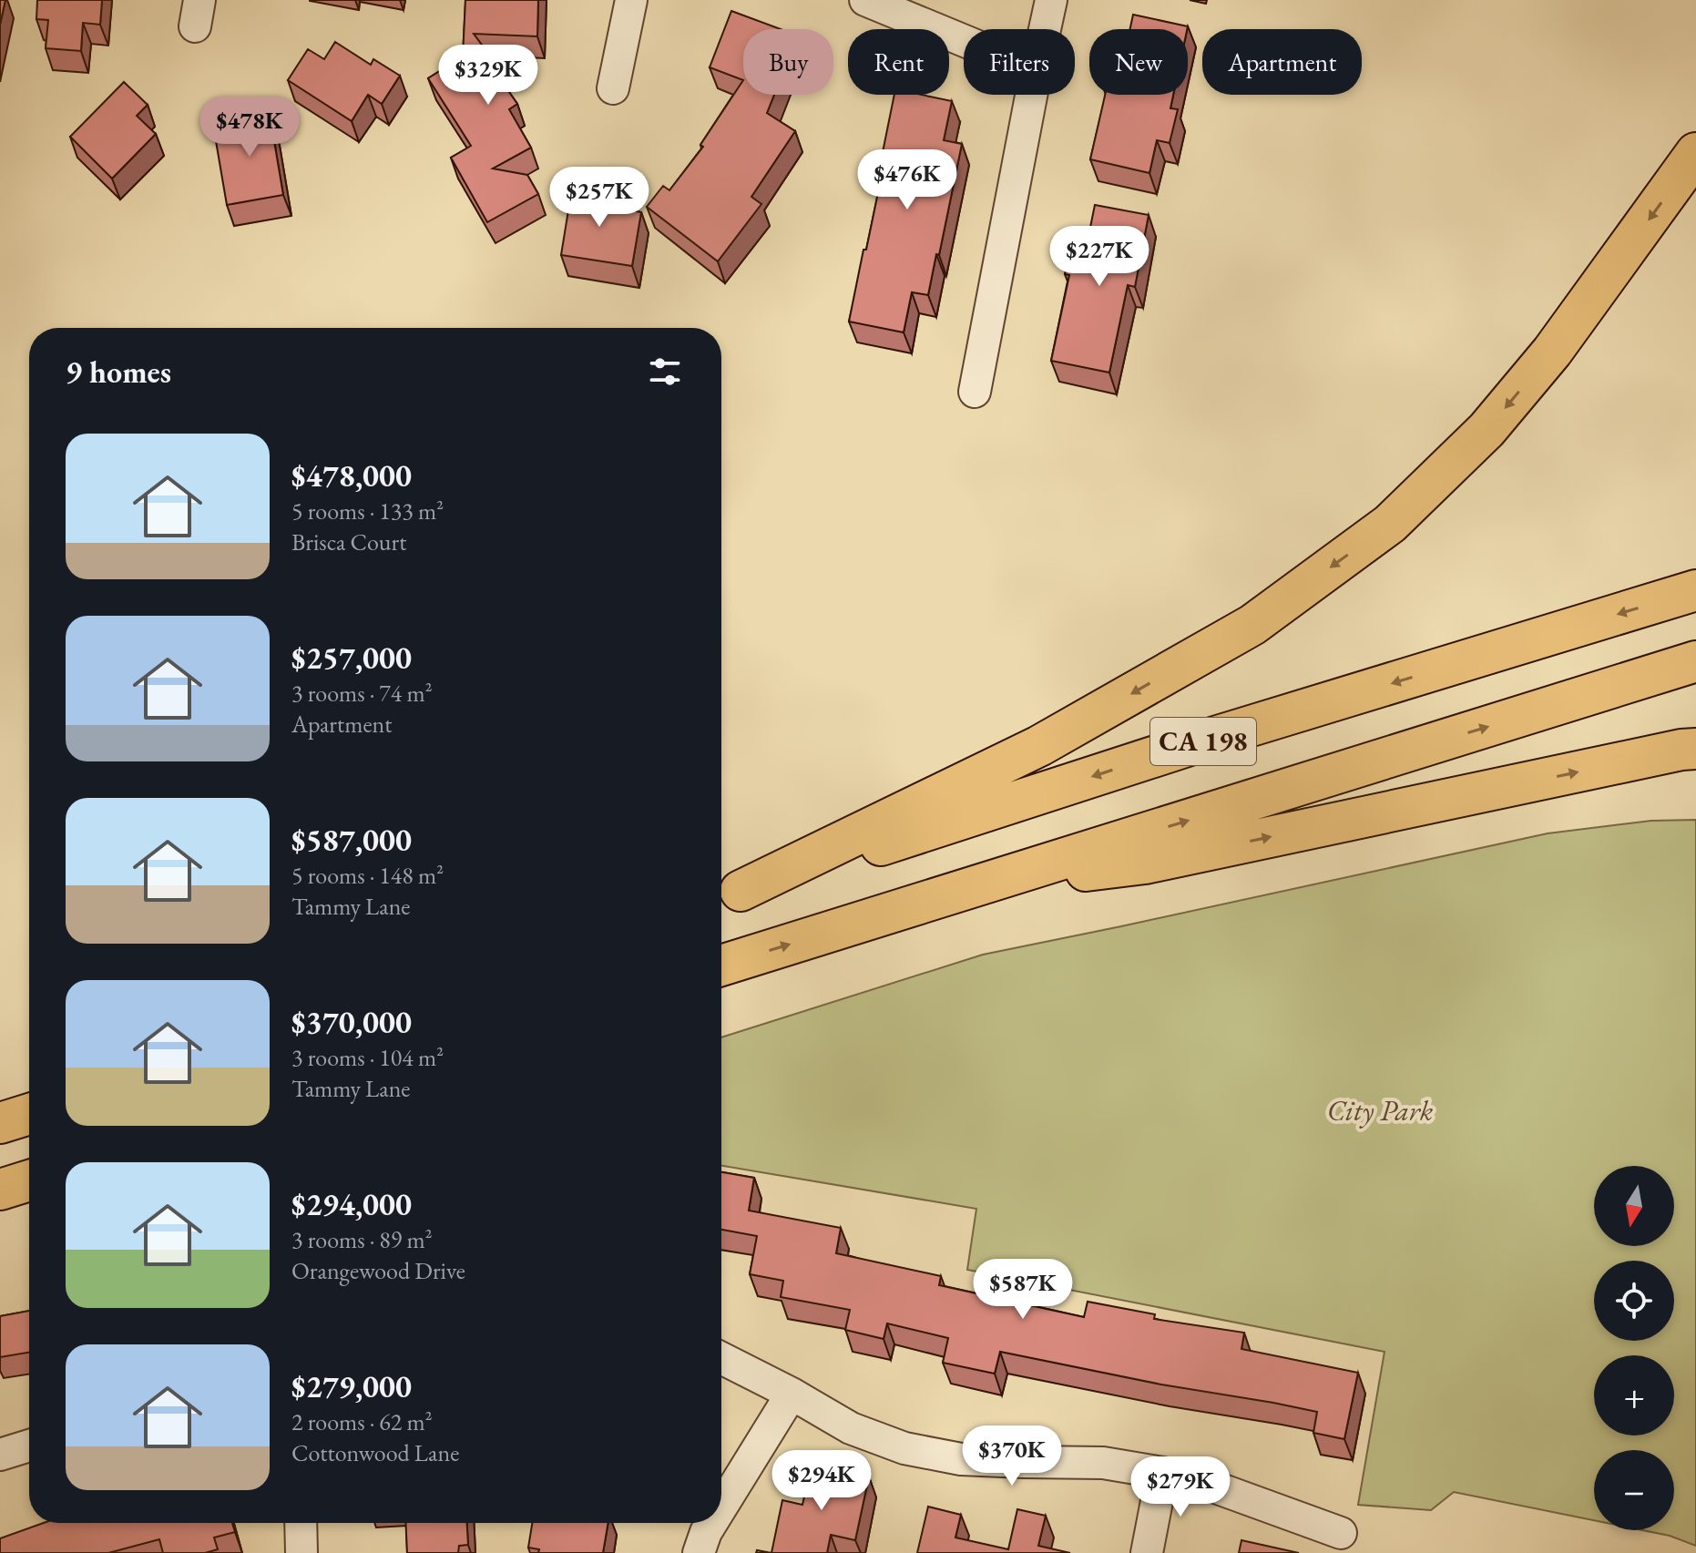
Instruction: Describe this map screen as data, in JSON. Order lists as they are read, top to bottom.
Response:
{
  "streets": {
    "highway": ["CA 198"]
  },
  "parks": ["City Park"],
  "north": "bottom",
  "page": {
    "chip": [
      "Buy",
      "Rent",
      "Filters",
      "New",
      "Apartment"
    ],
    "price": [
      "$329K",
      "$478K",
      "$476K",
      "$257K",
      "$227K",
      "$587K",
      "$370K",
      "$294K",
      "$279K"
    ],
    "heading": "9 homes",
    "list": [
      {
        "name": "$478,000",
        "note": "5 rooms · 133 m² · Brisca Court"
      },
      {
        "name": "$257,000",
        "note": "3 rooms · 74 m² · Apartment"
      },
      {
        "name": "$587,000",
        "note": "5 rooms · 148 m² · Tammy Lane"
      },
      {
        "name": "$370,000",
        "note": "3 rooms · 104 m² · Tammy Lane"
      },
      {
        "name": "$294,000",
        "note": "3 rooms · 89 m² · Orangewood Drive"
      },
      {
        "name": "$279,000",
        "note": "2 rooms · 62 m² · Cottonwood Lane"
      }
    ],
    "map_buttons": ["+", "−"]
  }
}
